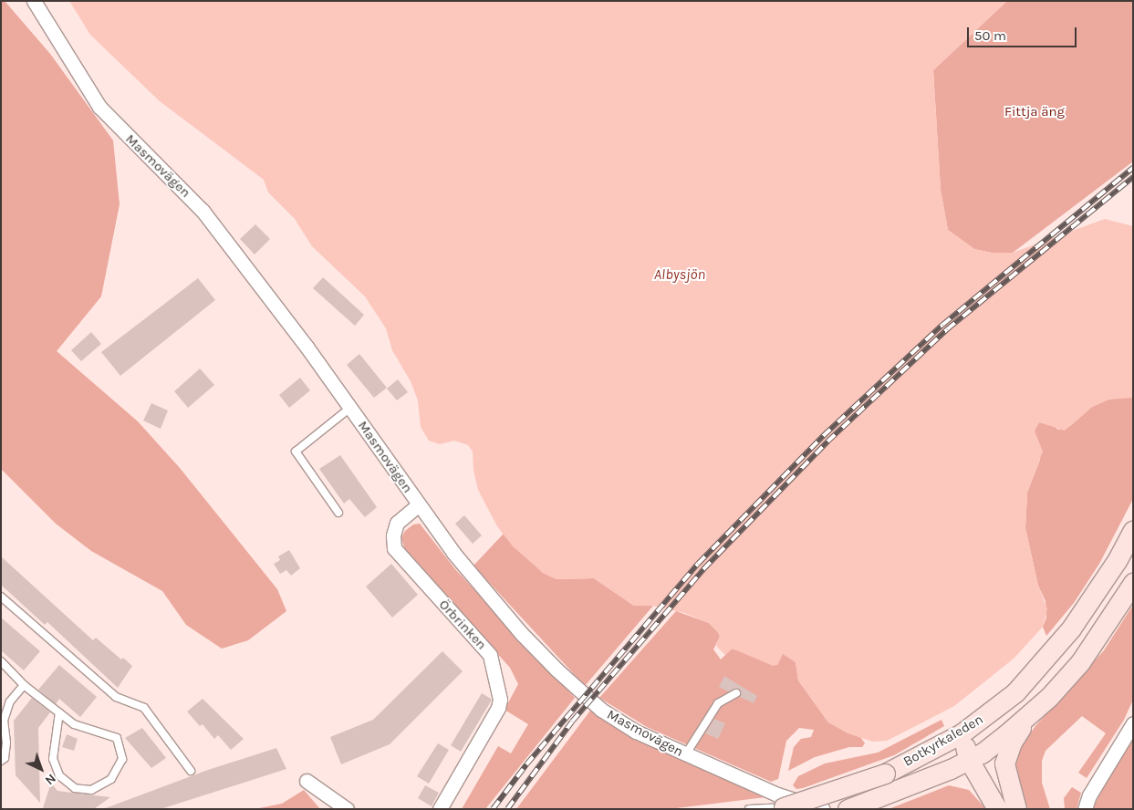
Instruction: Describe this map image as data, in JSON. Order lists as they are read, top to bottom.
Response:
{
  "streets": {
    "main road": ["Botkyrkaleden"],
    "street": ["Masmovägen", "Örbrinken"]
  },
  "crossings": [
    ["Masmovägen", "Örbrinken"]
  ],
  "water": ["Albysjön"],
  "parks": ["Fittja äng"],
  "scale_bar": "50 m",
  "north": "bottom right"
}
